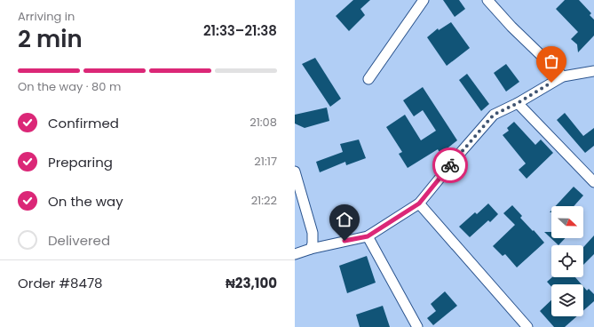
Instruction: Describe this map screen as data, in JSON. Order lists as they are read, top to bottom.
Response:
{
  "north": "right",
  "page": {
    "heading": ["2 min", "Arriving in", "21:33–21:38"],
    "panel": ["Order #8478", "₦23,100"],
    "bar": "On the way · 80 m",
    "list": [
      ["Confirmed", "21:08"],
      ["Preparing", "21:17"],
      ["On the way", "21:22"],
      "Delivered"
    ]
  }
}
